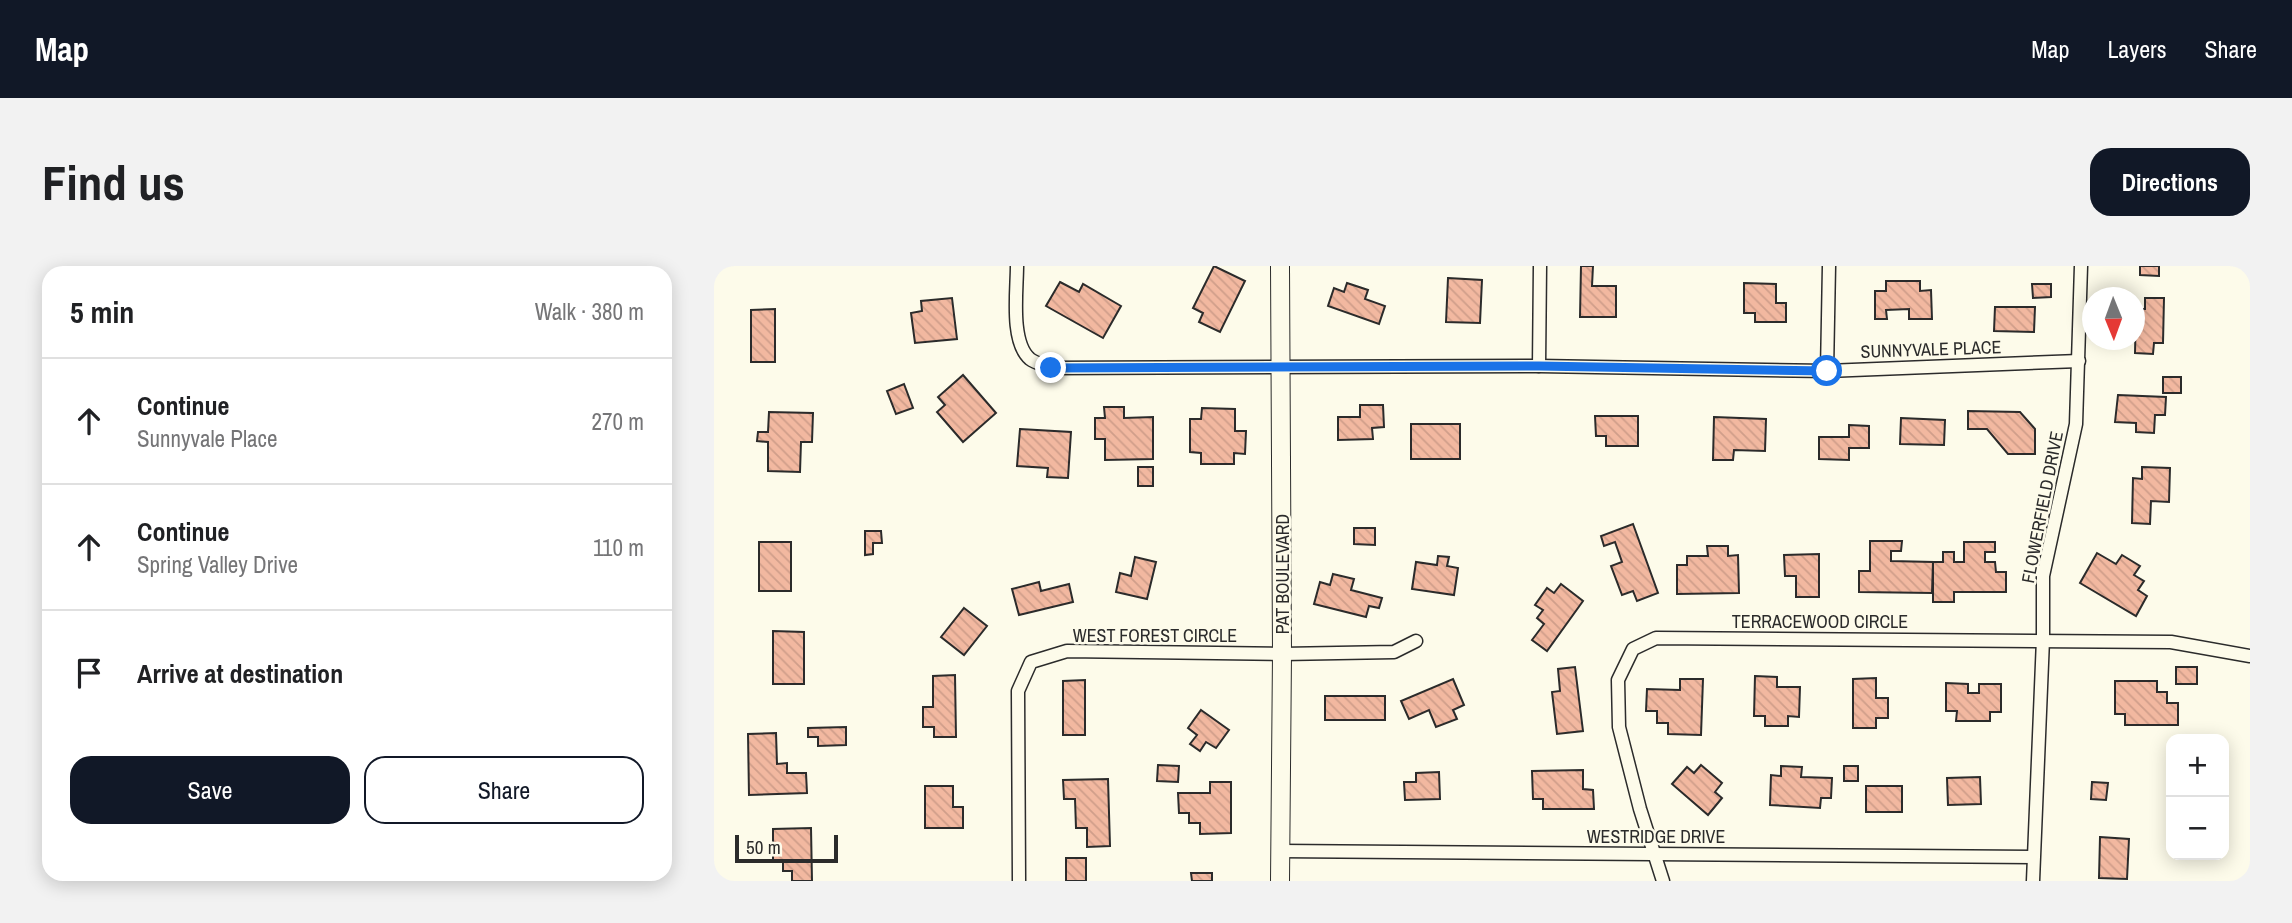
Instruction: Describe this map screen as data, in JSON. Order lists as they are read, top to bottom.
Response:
{
  "streets": {
    "street": [
      "SUNNYVALE PLACE",
      "FLOWERFIELD DRIVE",
      "PAT BOULEVARD",
      "TERRACEWOOD CIRCLE",
      "WEST FOREST CIRCLE",
      "WESTRIDGE DRIVE"
    ]
  },
  "crossings": [
    ["SUNNYVALE PLACE", "FLOWERFIELD DRIVE"],
    ["SUNNYVALE PLACE", "PAT BOULEVARD"],
    ["FLOWERFIELD DRIVE", "TERRACEWOOD CIRCLE"],
    ["FLOWERFIELD DRIVE", "WESTRIDGE DRIVE"],
    ["PAT BOULEVARD", "WEST FOREST CIRCLE"],
    ["PAT BOULEVARD", "WESTRIDGE DRIVE"],
    ["TERRACEWOOD CIRCLE", "WESTRIDGE DRIVE"]
  ],
  "scale_bar": "50 m",
  "north": "bottom",
  "page": {
    "header": "Map",
    "nav": ["Map", "Layers", "Share"],
    "buttons": [
      "Directions",
      ["Save", "Share"]
    ],
    "title": "Find us",
    "heading": ["5 min", "Walk · 380 m"],
    "list": [
      ["Continue", "Sunnyvale Place", "270 m"],
      ["Continue", "Spring Valley Drive", "110 m"],
      "Arrive at destination"
    ],
    "map_buttons": ["+", "−"],
    "scale": "50 m"
  }
}
